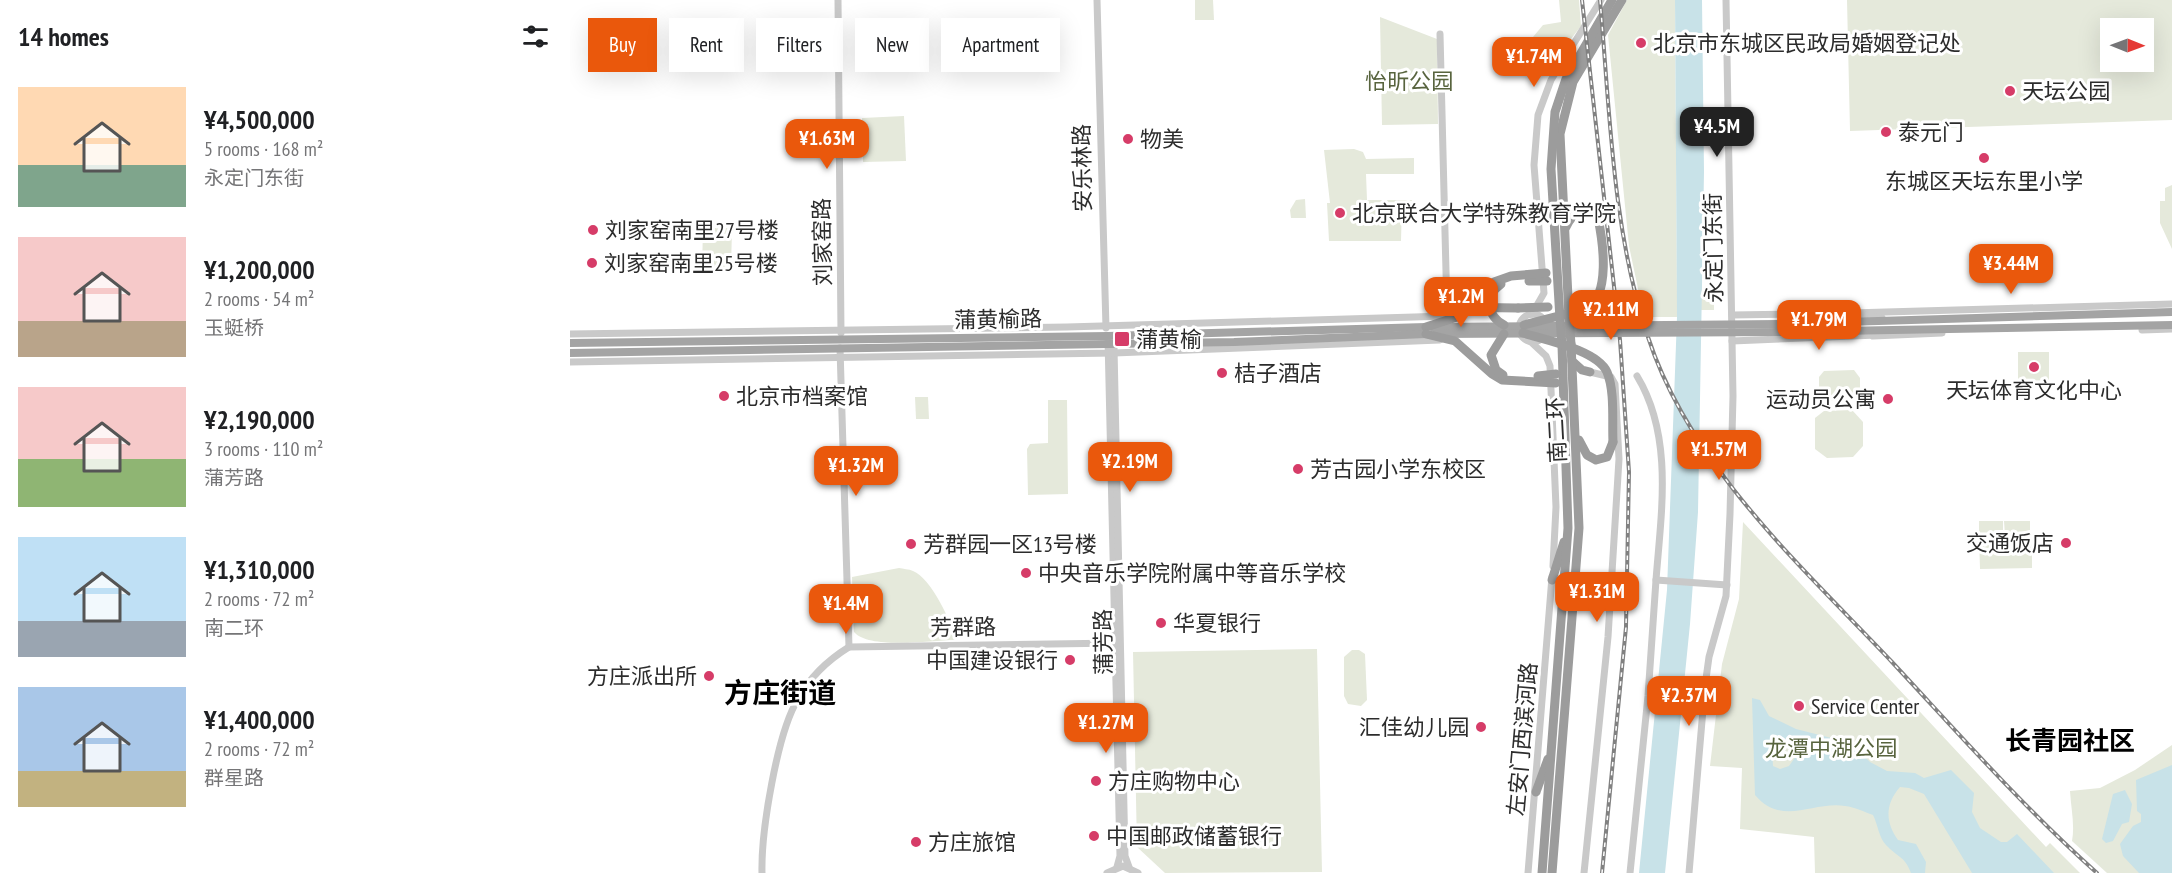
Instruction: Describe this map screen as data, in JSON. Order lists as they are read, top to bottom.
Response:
{
  "streets": {
    "highway": ["南二环"],
    "main road": ["蒲黄榆路"],
    "street": [
      "安乐林路",
      "刘家窑路",
      "永定门东街",
      "芳群路",
      "蒲芳路",
      "左安门西滨河路"
    ]
  },
  "crossings": [
    ["安乐林路", "蒲黄榆路"],
    ["安乐林路", "蒲芳路"],
    ["刘家窑路", "蒲黄榆路"],
    ["刘家窑路", "芳群路"],
    ["蒲黄榆路", "蒲芳路"],
    ["芳群路", "蒲芳路"]
  ],
  "districts": ["方庄街道", "长青园社区"],
  "parks": ["怡昕公园", "龙潭中湖公园"],
  "places": {
    "other": [
      "北京市东城区民政局婚姻登记处",
      "天坛公园",
      "泰元门",
      "物美",
      "东城区天坛东里小学",
      "北京联合大学特殊教育学院",
      "刘家窑南里27号楼",
      "刘家窑南里25号楼",
      "天坛体育文化中心",
      "桔子酒店",
      "北京市档案馆",
      "运动员公寓",
      "芳古园小学东校区",
      "交通饭店",
      "芳群园一区13号楼",
      "中央音乐学院附属中等音乐学校",
      "华夏银行",
      "中国建设银行",
      "方庄派出所",
      "Service Center",
      "汇佳幼儿园",
      "方庄购物中心",
      "中国邮政储蓄银行",
      "方庄旅馆"
    ],
    "transit": ["蒲黄榆"]
  },
  "north": "right",
  "page": {
    "heading": "14 homes",
    "chip": [
      "Buy",
      "Rent",
      "Filters",
      "New",
      "Apartment"
    ],
    "price": [
      "¥1.74M",
      "¥4.5M",
      "¥1.63M",
      "¥3.44M",
      "¥1.2M",
      "¥2.11M",
      "¥1.79M",
      "¥1.57M",
      "¥2.19M",
      "¥1.32M",
      "¥1.31M",
      "¥1.4M",
      "¥2.37M",
      "¥1.27M"
    ],
    "list": [
      {
        "name": "¥4,500,000",
        "note": "5 rooms · 168 m² · 永定门东街"
      },
      {
        "name": "¥1,200,000",
        "note": "2 rooms · 54 m² · 玉蜓桥"
      },
      {
        "name": "¥2,190,000",
        "note": "3 rooms · 110 m² · 蒲芳路"
      },
      {
        "name": "¥1,310,000",
        "note": "2 rooms · 72 m² · 南二环"
      },
      {
        "name": "¥1,400,000",
        "note": "2 rooms · 72 m² · 群星路"
      }
    ]
  }
}
